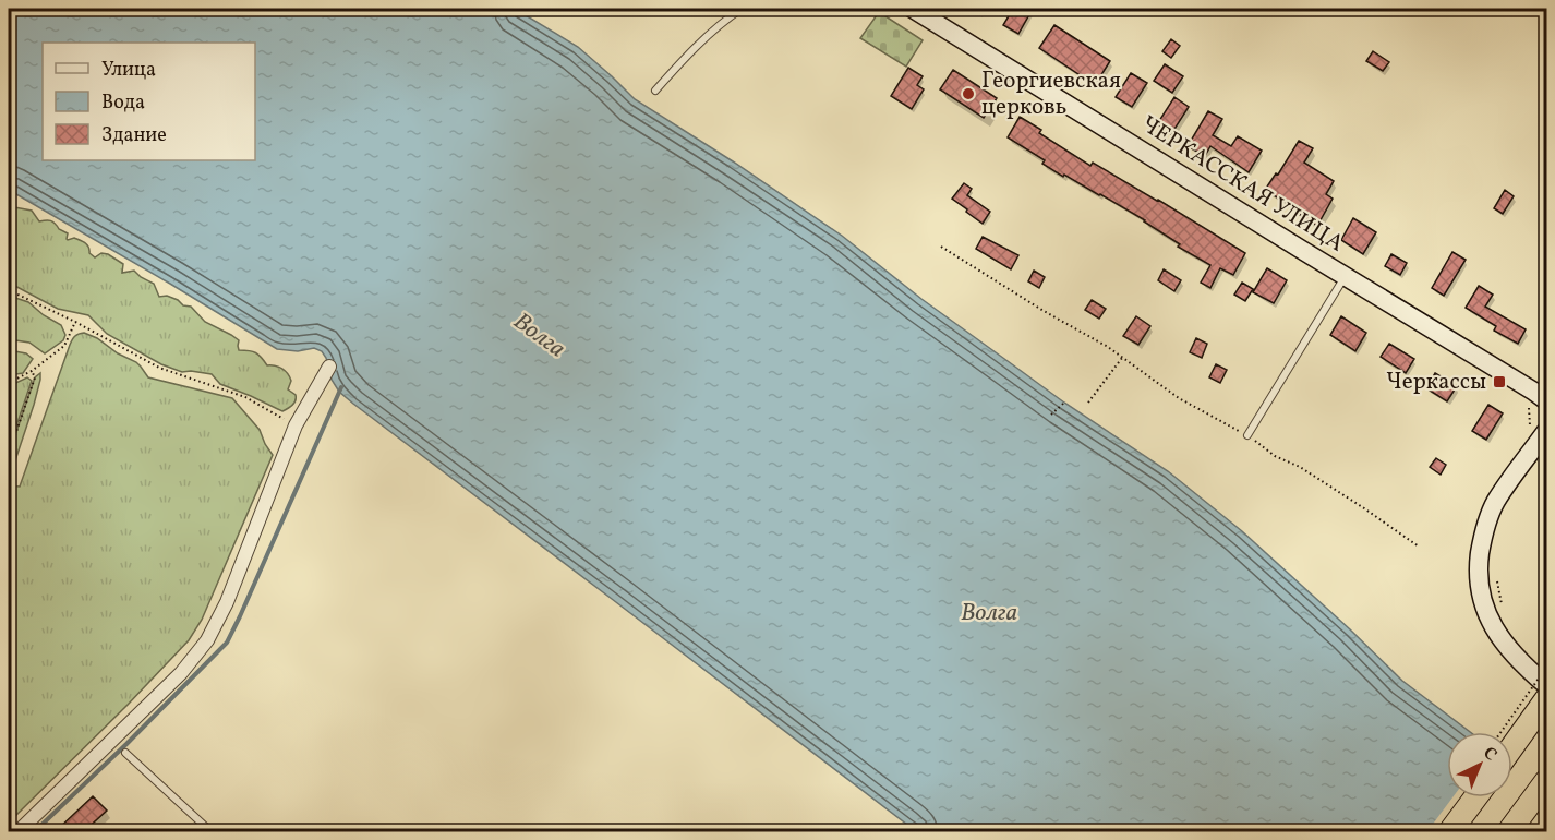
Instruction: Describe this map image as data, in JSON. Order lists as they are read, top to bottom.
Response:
{
  "streets": {
    "street": ["ЧЕРКАССКАЯ УЛИЦА"]
  },
  "water": ["Волга"],
  "places": {
    "other": ["Георгиевская церковь"],
    "transit": ["Черкассы"]
  },
  "legend": ["Улица", "Вода", "Здание"],
  "north": "top right"
}
